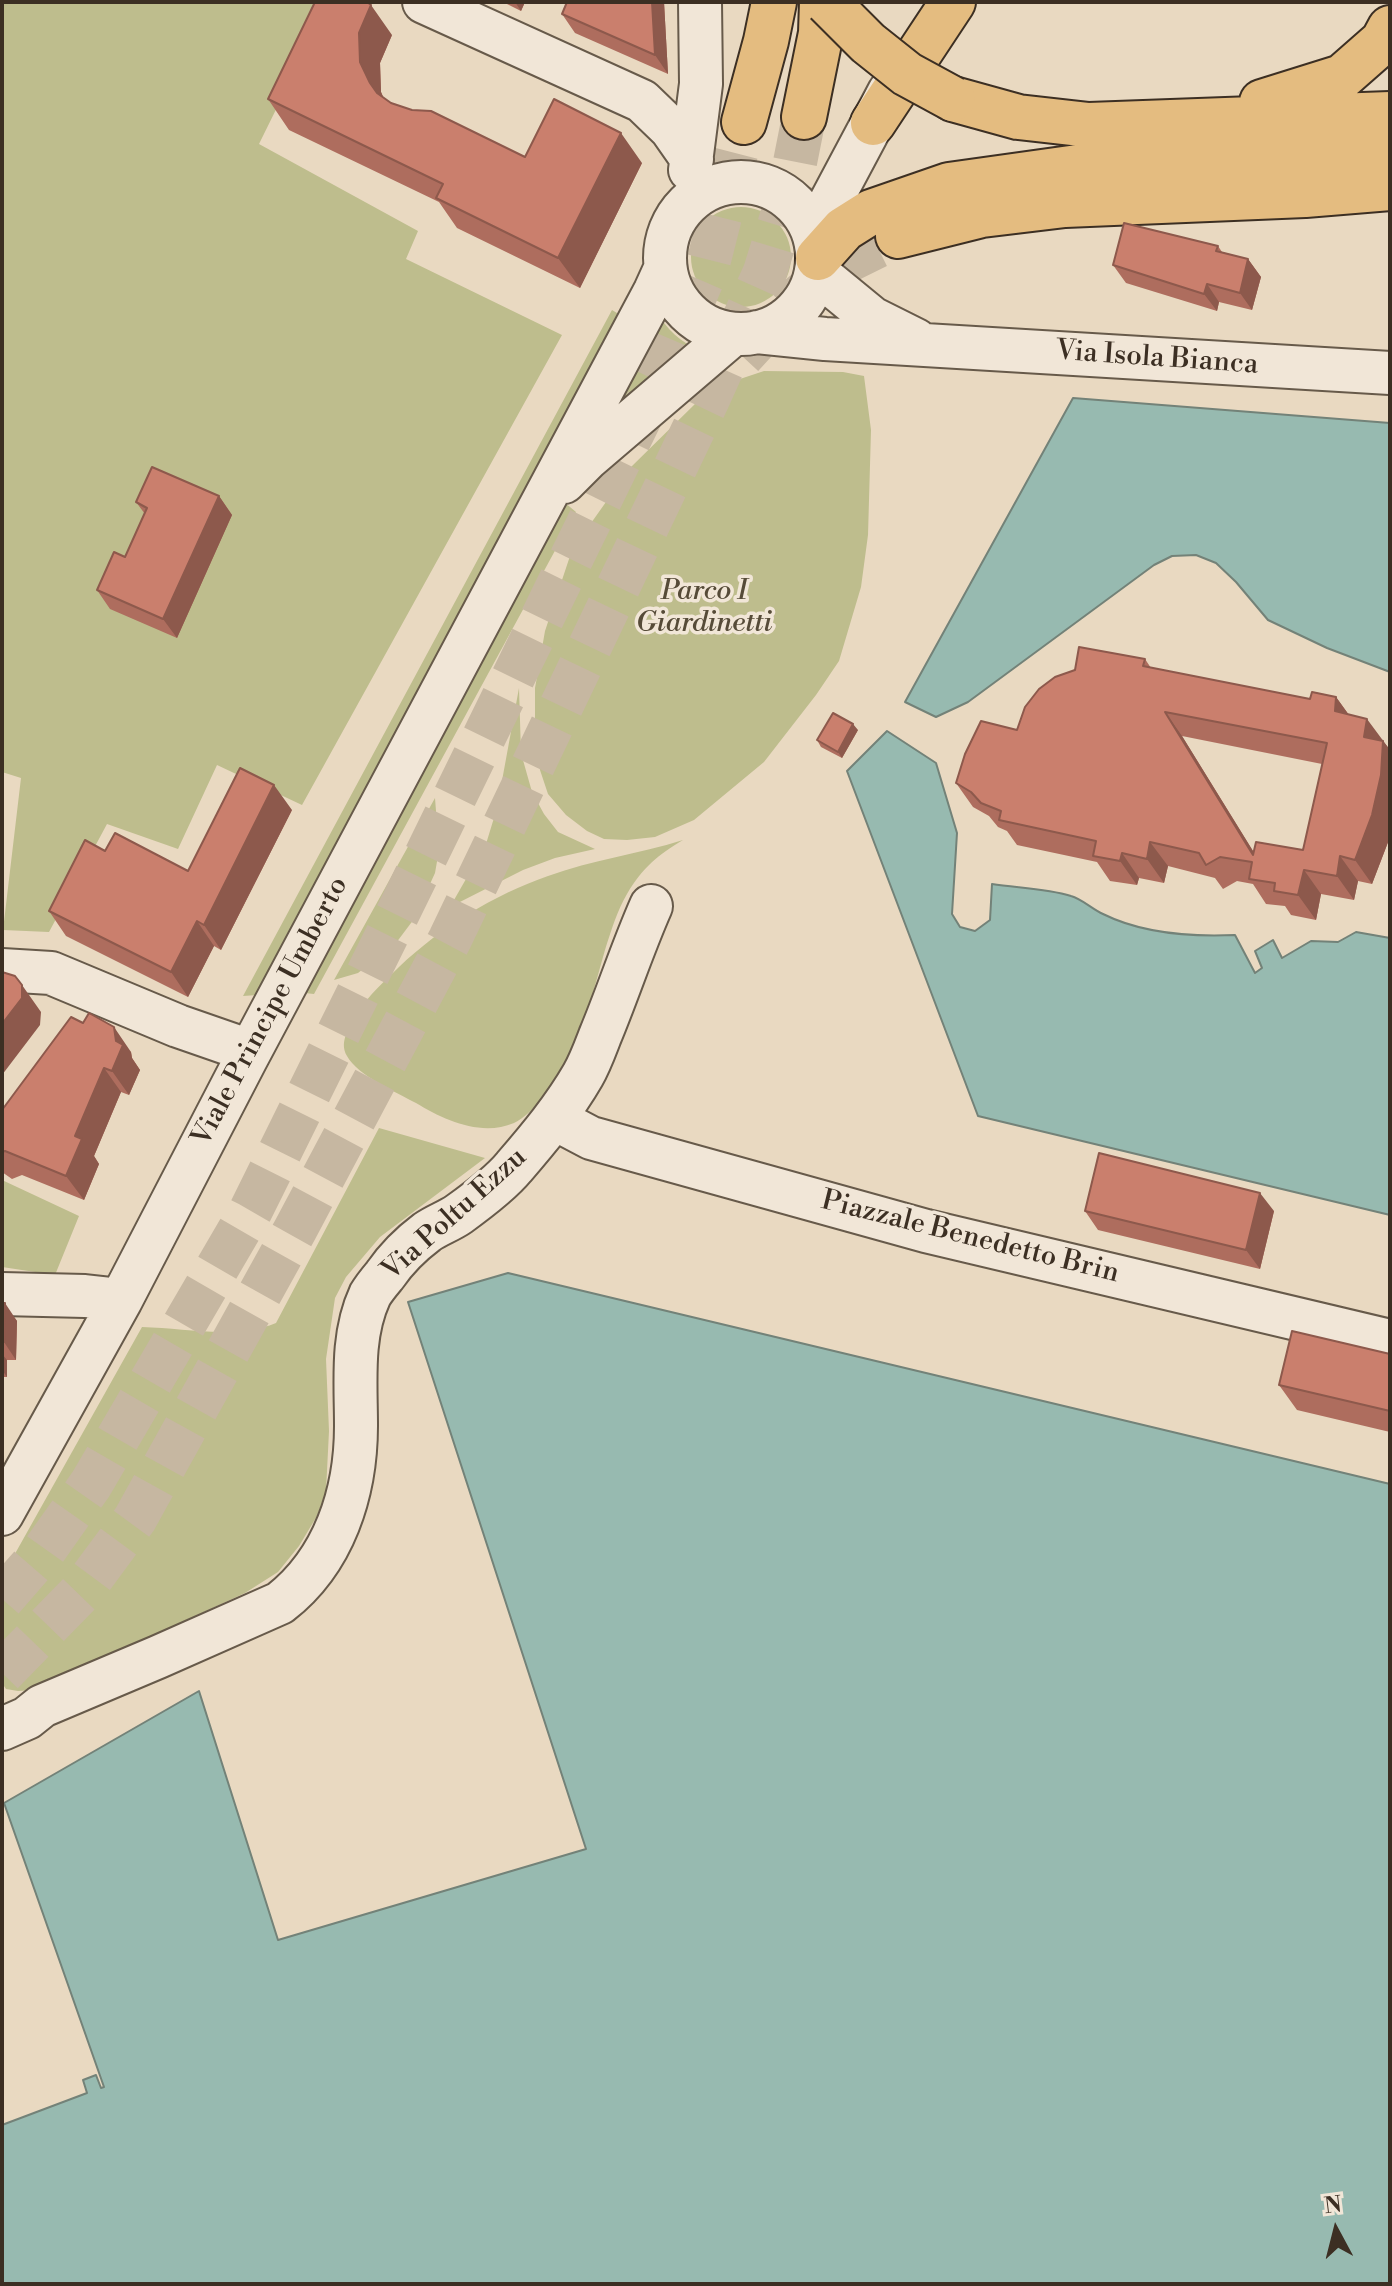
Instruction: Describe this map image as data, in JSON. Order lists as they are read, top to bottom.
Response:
{
  "streets": {
    "street": [
      "Via Isola Bianca",
      "Viale Principe Umberto",
      "Via Poltu Ezzu",
      "Piazzale Benedetto Brin"
    ]
  },
  "crossings": [
    ["Via Isola Bianca", "Viale Principe Umberto"],
    ["Via Poltu Ezzu", "Piazzale Benedetto Brin"]
  ],
  "parks": ["Parco I Giardinetti"],
  "north": "top"
}
